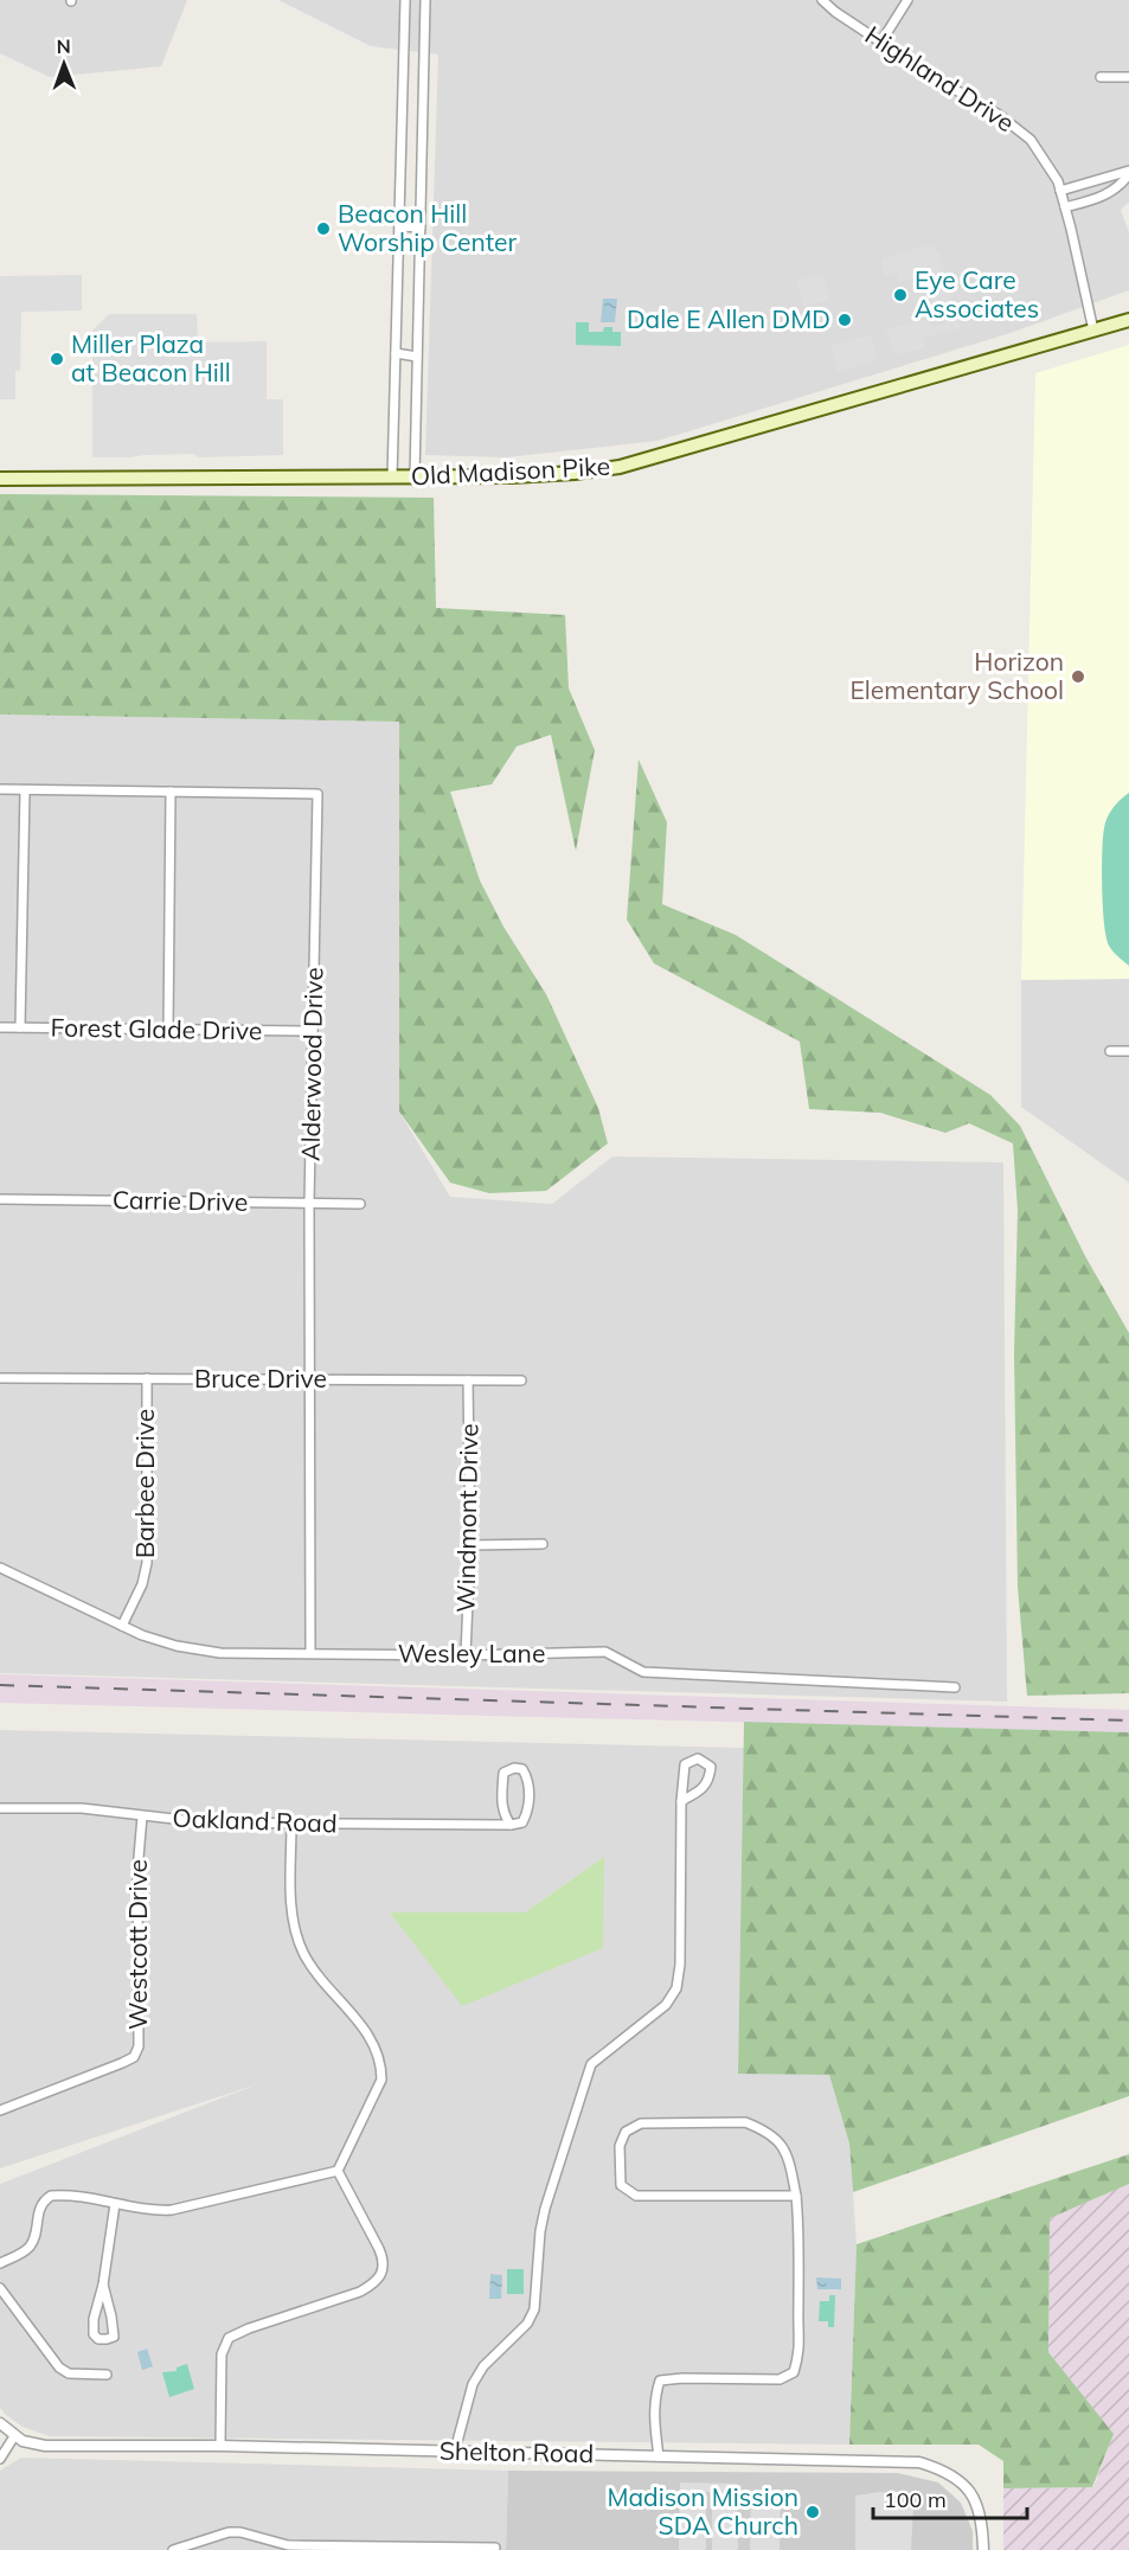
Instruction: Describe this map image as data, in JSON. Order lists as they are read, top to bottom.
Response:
{
  "streets": {
    "main road": ["Old Madison Pike"],
    "street": [
      "Highland Drive",
      "Forest Glade Drive",
      "Alderwood Drive",
      "Carrie Drive",
      "Bruce Drive",
      "Barbee Drive",
      "Windmont Drive",
      "Wesley Lane",
      "Oakland Road",
      "Westcott Drive",
      "Shelton Road"
    ]
  },
  "crossings": [
    ["Highland Drive", "Old Madison Pike"],
    ["Forest Glade Drive", "Alderwood Drive"],
    ["Alderwood Drive", "Carrie Drive"],
    ["Alderwood Drive", "Bruce Drive"],
    ["Alderwood Drive", "Wesley Lane"],
    ["Bruce Drive", "Barbee Drive"],
    ["Bruce Drive", "Windmont Drive"],
    ["Barbee Drive", "Wesley Lane"],
    ["Windmont Drive", "Wesley Lane"],
    ["Oakland Road", "Westcott Drive"]
  ],
  "places": [
    "Beacon Hill Worship Center",
    "Eye Care Associates",
    "Dale E Allen DMD",
    "Miller Plaza at Beacon Hill",
    "Horizon Elementary School",
    "Madison Mission SDA Church"
  ],
  "scale_bar": "100 m",
  "north": "top"
}
